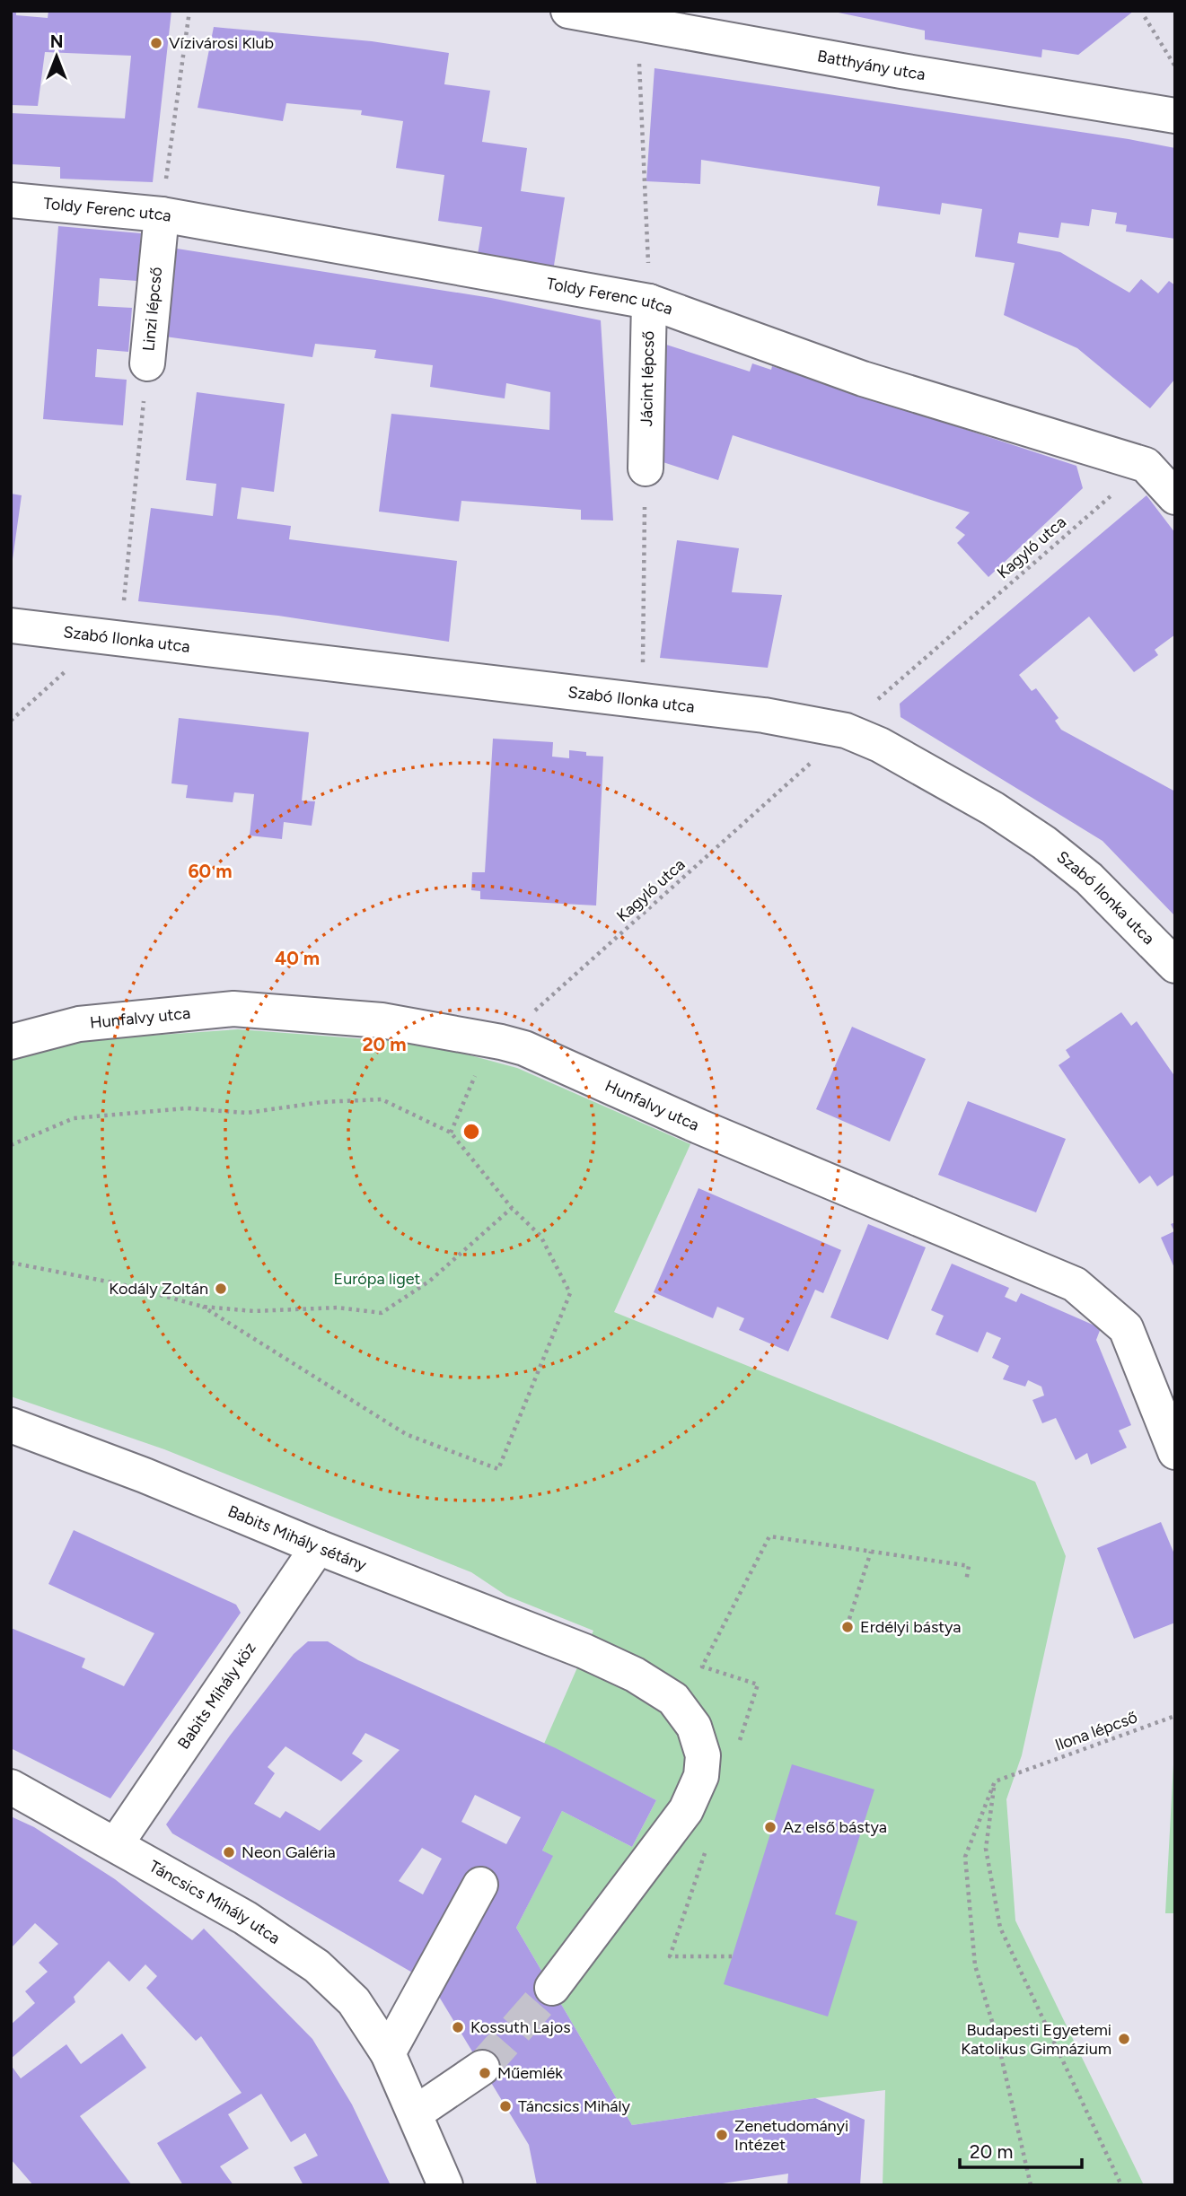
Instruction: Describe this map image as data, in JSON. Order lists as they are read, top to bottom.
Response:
{
  "streets": {
    "street": [
      "Batthyány utca",
      "Toldy Ferenc utca",
      "Linzi lépcső",
      "Jácint lépcső",
      "Szabó Ilonka utca",
      "Hunfalvy utca",
      "Babits Mihály sétány",
      "Babits Mihály köz",
      "Táncsics Mihály utca"
    ],
    "path": ["Kagyló utca", "Ilona lépcső"]
  },
  "crossings": [
    ["Toldy Ferenc utca", "Linzi lépcső"],
    ["Toldy Ferenc utca", "Jácint lépcső"],
    ["Toldy Ferenc utca", "Kagyló utca"],
    ["Kagyló utca", "Hunfalvy utca"],
    ["Babits Mihály sétány", "Babits Mihály köz"],
    ["Babits Mihály köz", "Táncsics Mihály utca"]
  ],
  "parks": ["Európa liget"],
  "places": [
    "Vízivárosi Klub",
    "Kodály Zoltán",
    "Erdélyi bástya",
    "Az első bástya",
    "Neon Galéria",
    "Kossuth Lajos",
    "Budapesti Egyetemi Katolikus Gimnázium",
    "Műemlék",
    "Táncsics Mihály",
    "Zenetudományi Intézet"
  ],
  "scale_bar": "20 m",
  "north": "top",
  "rings": ["60 m", "40 m", "20 m"]
}
